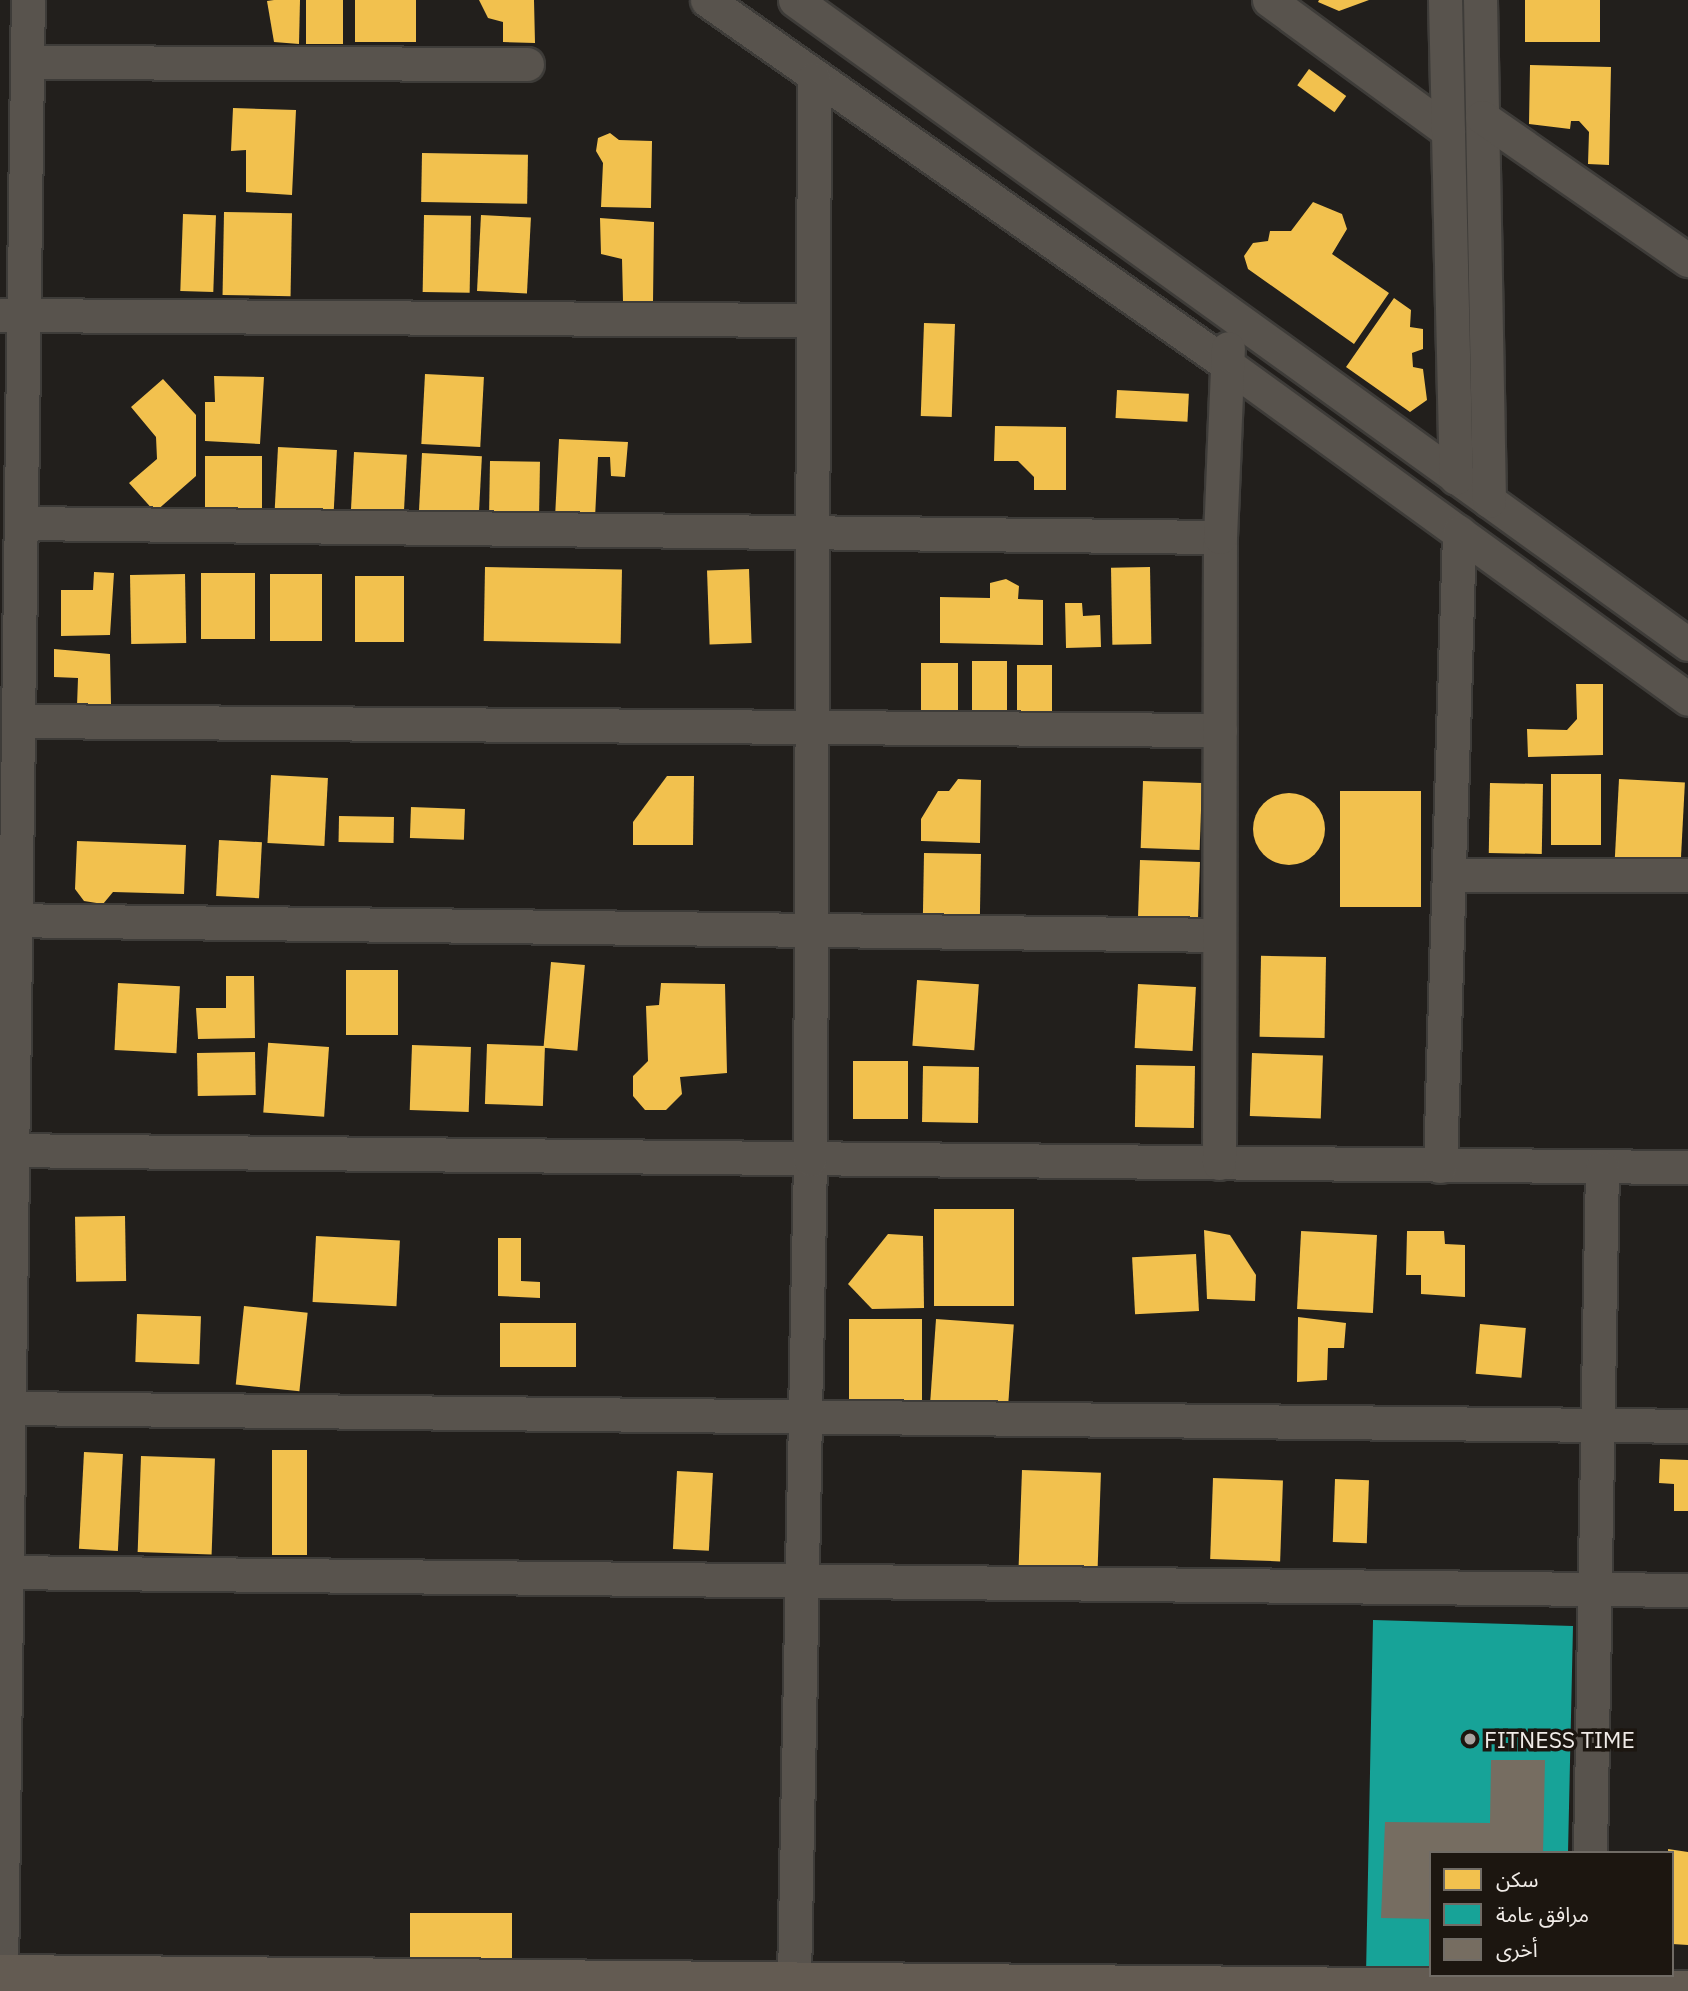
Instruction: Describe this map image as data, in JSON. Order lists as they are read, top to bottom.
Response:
{
  "places": ["FITNESS TIME"],
  "legend": ["سكن", "مرافق عامة", "أخرى"]
}
